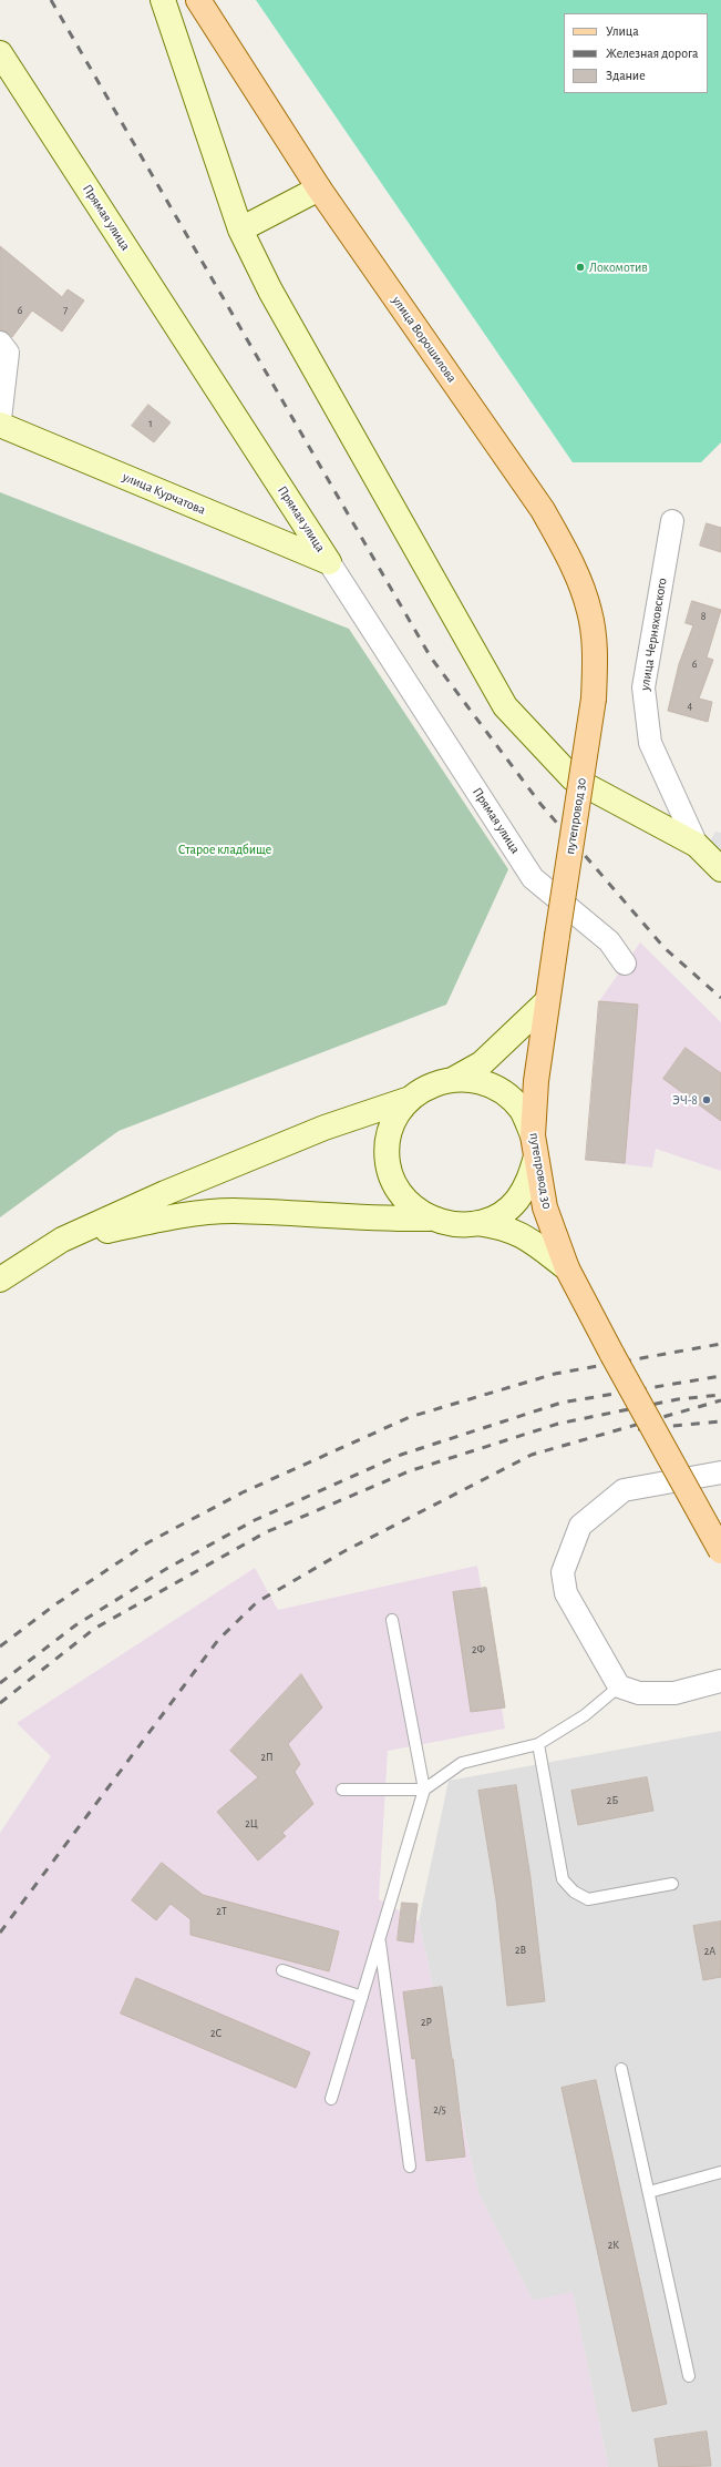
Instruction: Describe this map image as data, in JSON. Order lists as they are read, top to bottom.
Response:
{
  "streets": {
    "main road": ["улица Ворошилова", "путепровод 30"],
    "street": ["Прямая улица", "улица Курчатова", "улица Черняховского"]
  },
  "crossings": [
    ["Прямая улица", "улица Курчатова"],
    ["улица Ворошилова", "путепровод 30"]
  ],
  "parks": ["Старое кладбище"],
  "places": ["Локомотив", "ЭЧ-8"],
  "house_numbers": [
    "6",
    "7",
    "1",
    "8",
    "6",
    "4",
    "2Ф",
    "2П",
    "2Б",
    "2Ц",
    "2Т",
    "2В",
    "2А",
    "2Р",
    "2С",
    "2/5",
    "2К"
  ],
  "legend": ["Улица", "Железная дорога", "Здание"]
}
